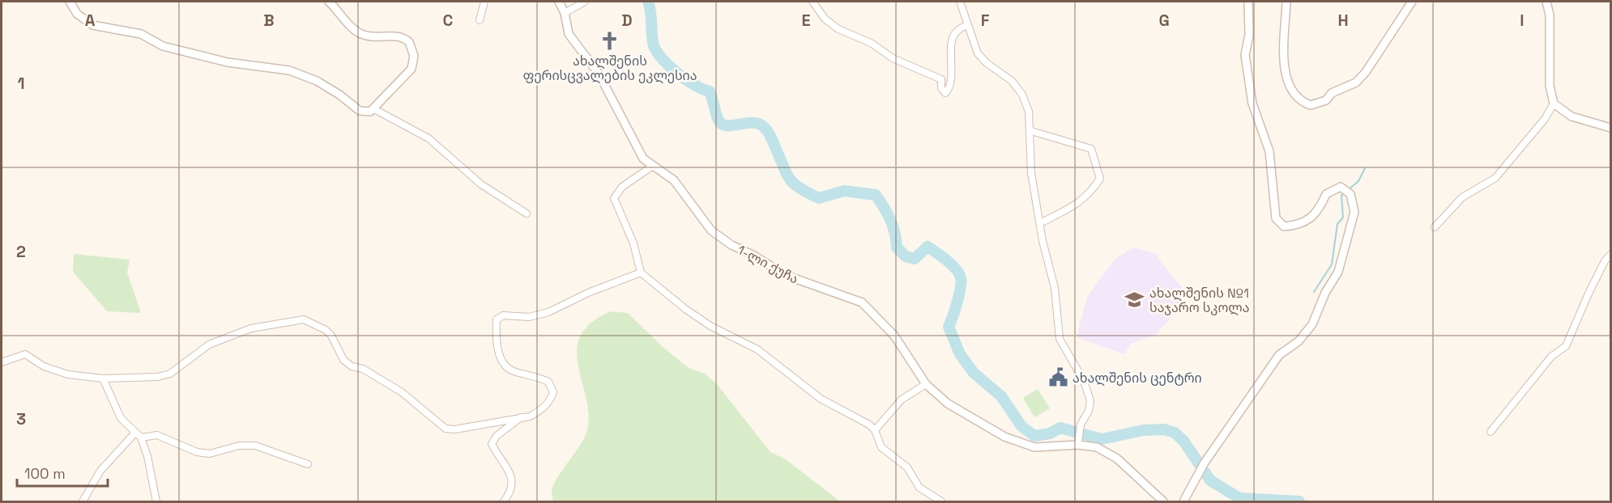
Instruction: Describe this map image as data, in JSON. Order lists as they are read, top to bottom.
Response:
{
  "streets": {
    "street": ["1-ლი ქუჩა"]
  },
  "places": {
    "church": ["ახალშენის ფერისცვალების ეკლესია"],
    "school or university": ["ახალშენის №1 საჯარო სკოლა"],
    "public building": ["ახალშენის ცენტრი"]
  },
  "scale_bar": "100 m",
  "grid": {
    "columns": [
      "A",
      "B",
      "C",
      "D",
      "E",
      "F",
      "G",
      "H",
      "I"
    ],
    "rows": ["1", "2", "3"]
  }
}
